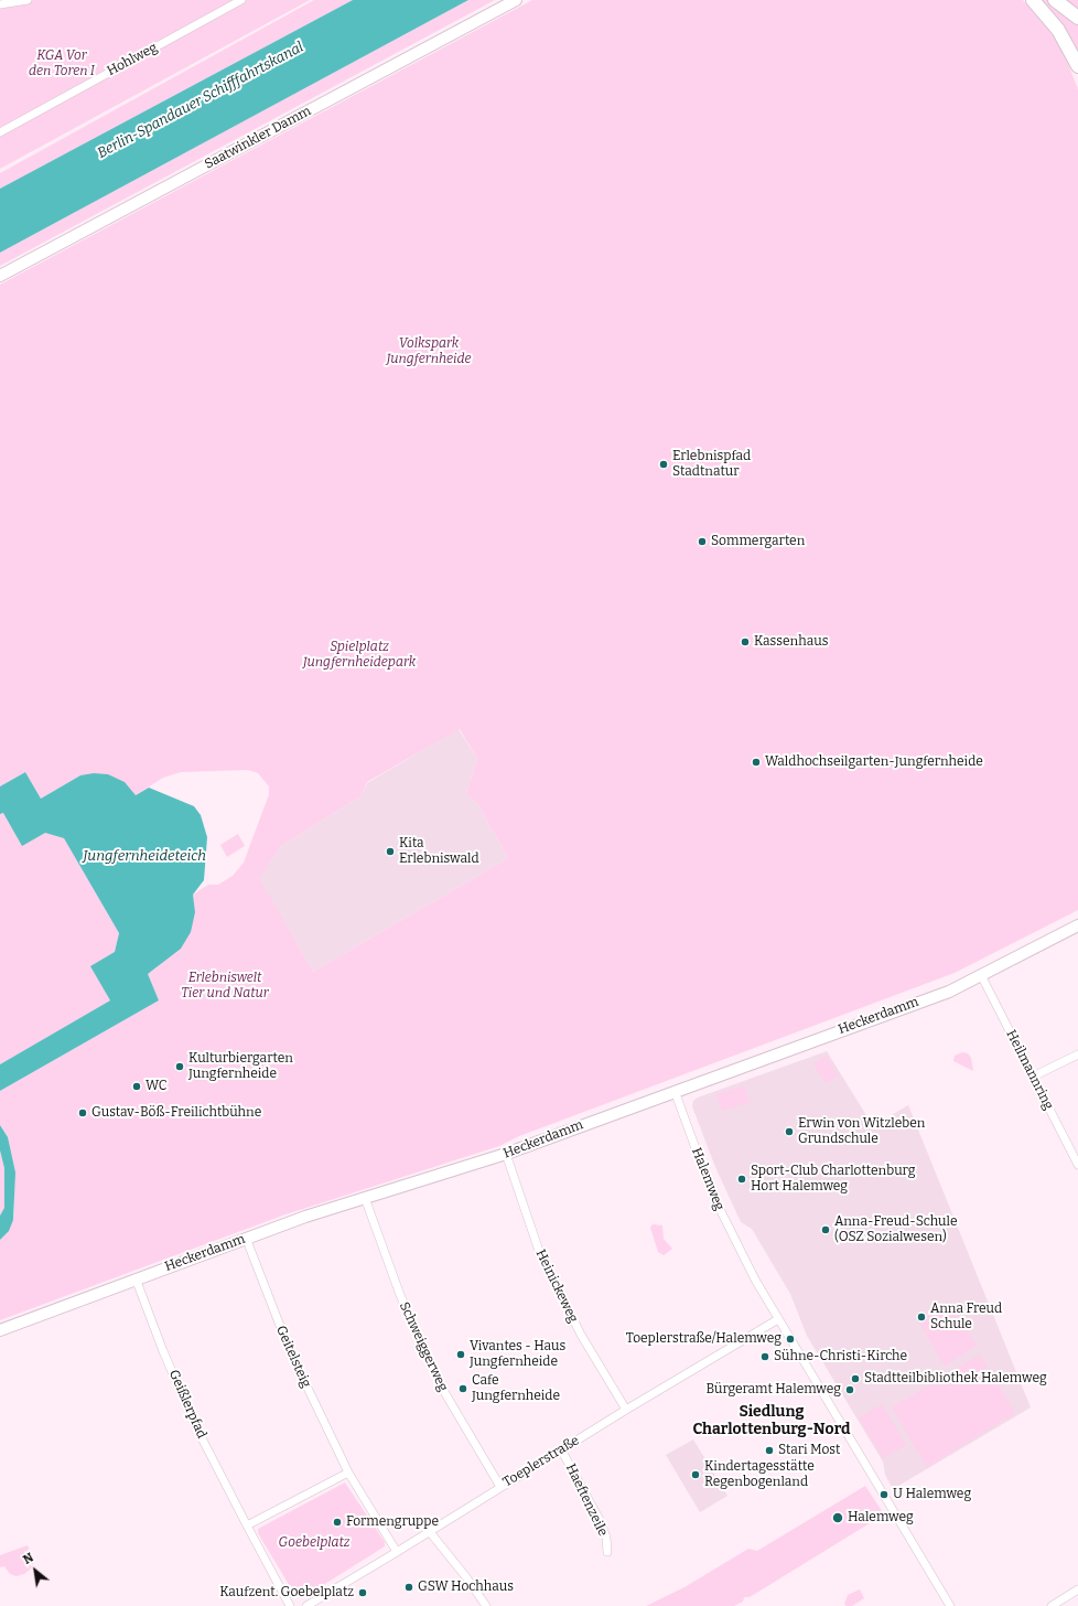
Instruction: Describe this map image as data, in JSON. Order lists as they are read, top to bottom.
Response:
{
  "streets": {
    "street": [
      "Hohlweg",
      "Saatwinkler Damm",
      "Heckerdamm",
      "Heilmannring",
      "Halemweg",
      "Heinickeweg",
      "Schweiggerweg",
      "Geitelsteig",
      "Geißlerpfad",
      "Toeplerstraße",
      "Haeftenzeile"
    ]
  },
  "crossings": [
    ["Heckerdamm", "Heilmannring"],
    ["Heckerdamm", "Halemweg"],
    ["Heckerdamm", "Heinickeweg"],
    ["Heckerdamm", "Schweiggerweg"],
    ["Heckerdamm", "Geitelsteig"],
    ["Heckerdamm", "Geißlerpfad"],
    ["Halemweg", "Toeplerstraße"],
    ["Heinickeweg", "Toeplerstraße"],
    ["Schweiggerweg", "Toeplerstraße"],
    ["Toeplerstraße", "Haeftenzeile"]
  ],
  "districts": ["Siedlung Charlottenburg-Nord"],
  "water": ["Berlin-Spandauer Schifffahrtskanal", "Jungfernheideteich"],
  "parks": [
    "KGA Vor den Toren I",
    "Volkspark Jungfernheide",
    "Spielplatz Jungfernheidepark",
    "Erlebniswelt Tier und Natur",
    "Goebelplatz"
  ],
  "places": [
    "Erlebnispfad Stadtnatur",
    "Sommergarten",
    "Kassenhaus",
    "Waldhochseilgarten-Jungfernheide",
    "Kita Erlebniswald",
    "Kulturbiergarten Jungfernheide",
    "WC",
    "Gustav-Böß-Freilichtbühne",
    "Erwin von Witzleben Grundschule",
    "Sport-Club Charlottenburg Hort Halemweg",
    "Anna-Freud-Schule (OSZ Sozialwesen)",
    "Anna Freud Schule",
    "Toeplerstraße/Halemweg",
    "Vivantes - Haus Jungfernheide",
    "Sühne-Christi-Kirche",
    "Stadtteilbibliothek Halemweg",
    "Cafe Jungfernheide",
    "Bürgeramt Halemweg",
    "Stari Most",
    "Kindertagesstätte Regenbogenland",
    "U Halemweg",
    "Halemweg",
    "Formengruppe",
    "GSW Hochhaus",
    "Kaufzent. Goebelplatz"
  ],
  "north": "top left"
}
